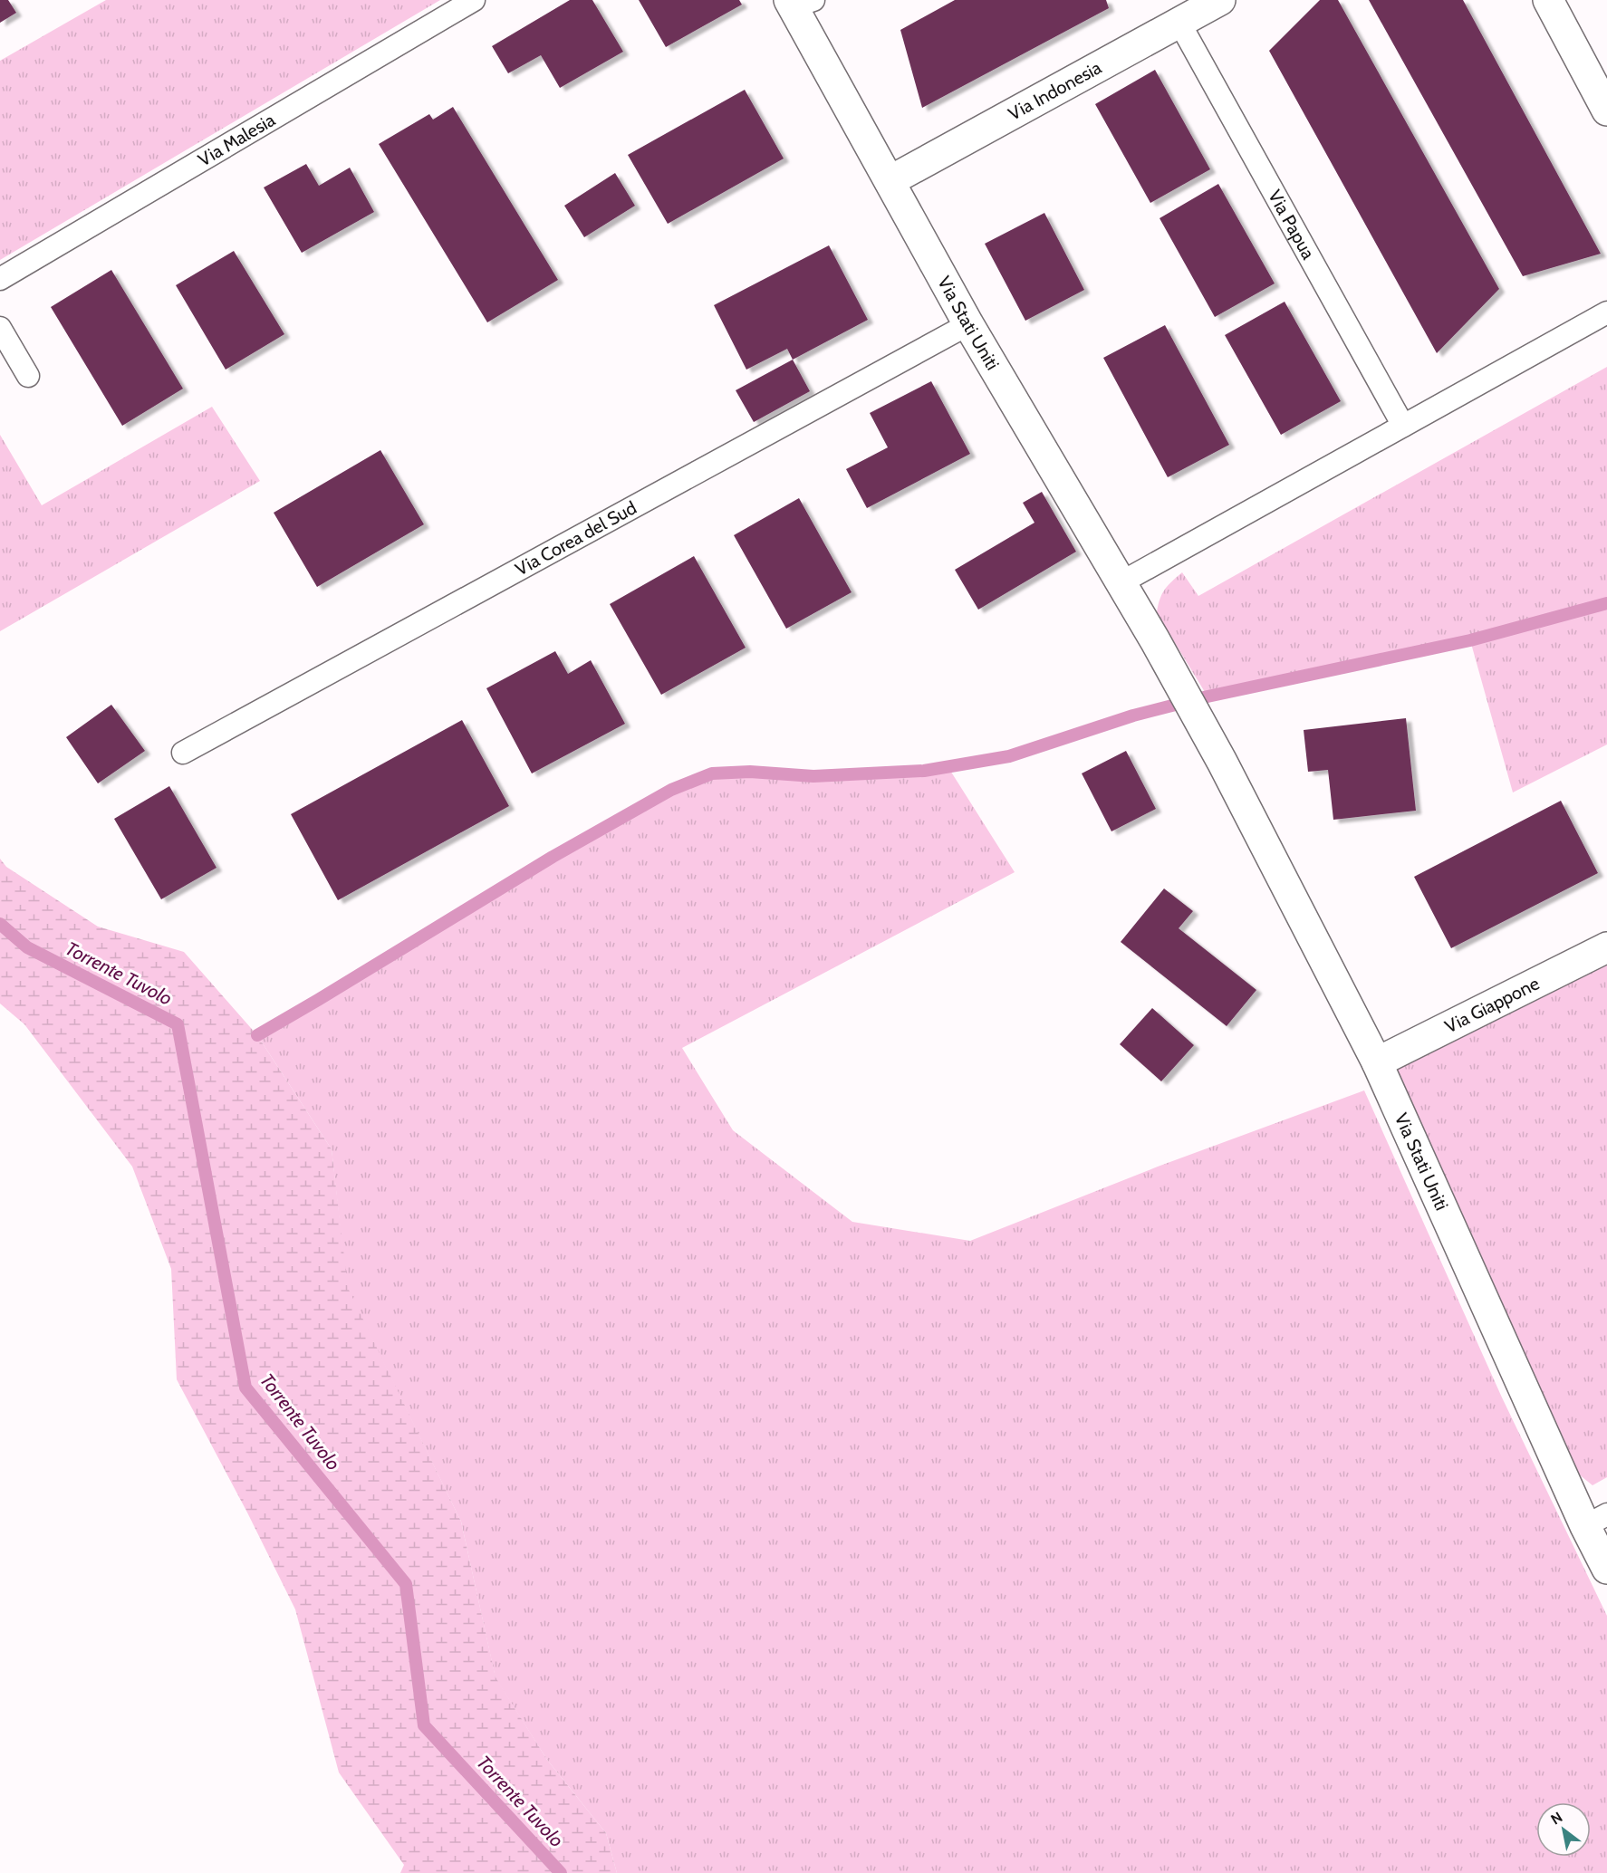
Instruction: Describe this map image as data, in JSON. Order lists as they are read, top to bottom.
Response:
{
  "streets": {
    "street": ["Via Indonesia", "Via Stati Uniti", "Via Giappone"],
    "lane": ["Via Malesia", "Via Papua", "Via Corea del Sud"]
  },
  "crossings": [
    ["Via Indonesia", "Via Papua"],
    ["Via Indonesia", "Via Stati Uniti"],
    ["Via Stati Uniti", "Via Corea del Sud"],
    ["Via Stati Uniti", "Via Giappone"]
  ],
  "water": ["Torrente Tuvolo"],
  "north": "top left"
}
